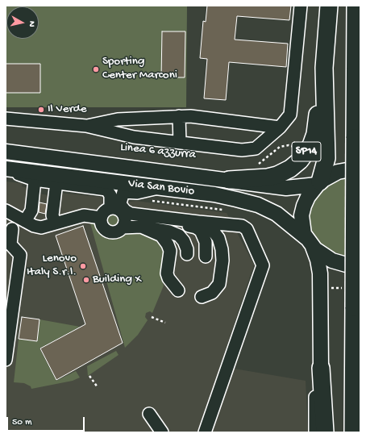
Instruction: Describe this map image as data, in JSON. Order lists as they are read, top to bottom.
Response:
{
  "streets": {
    "highway": ["SP14"],
    "main road": ["Via San Bovio"]
  },
  "crossings": [
    ["SP14", "Via San Bovio"]
  ],
  "places": [
    "Sporting Center Marconi",
    "Il Verde",
    "Lenovo Italy S.r.l.",
    "Building X"
  ],
  "scale_bar": "50 m",
  "north": "right"
}
